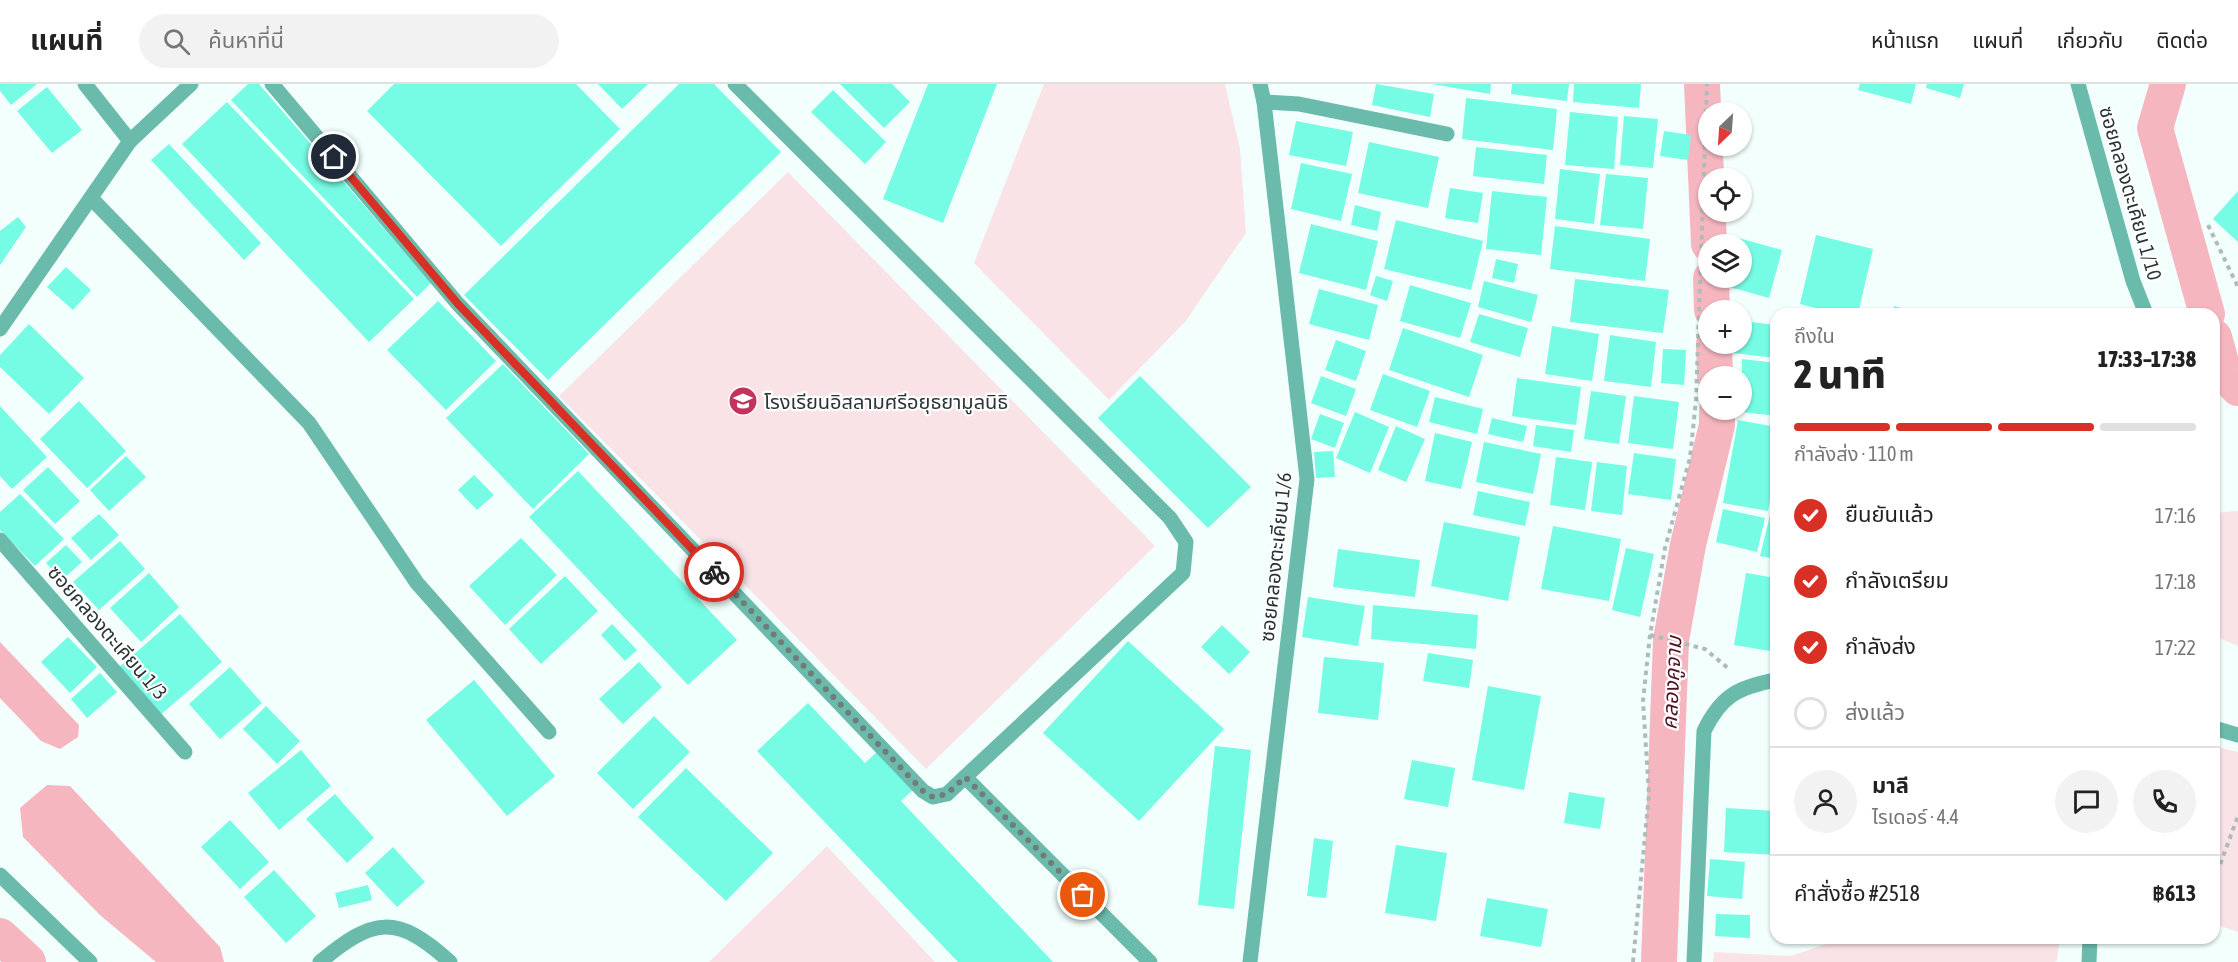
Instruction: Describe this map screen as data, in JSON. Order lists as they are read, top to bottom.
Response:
{
  "streets": {
    "street": ["ซอยคลองตะเคียน 1/10", "ซอยคลองตะเคียน 1/6", "ซอยคลองตะเคียน 1/3"]
  },
  "water": ["คลองคูจาม"],
  "places": {
    "school or university": ["โรงเรียนอิสลามศรีอยุธยามูลนิธิ"]
  },
  "north": "bottom left",
  "page": {
    "header": "แผนที่",
    "search": "ค้นหาที่นี่",
    "nav": [
      "หน้าแรก",
      "แผนที่",
      "เกี่ยวกับ",
      "ติดต่อ"
    ],
    "map_buttons": ["+", "−"],
    "heading": ["2 นาที", "ถึงใน", "17:33–17:38"],
    "panel": [
      "มาลี",
      "ไรเดอร์ · 4.4",
      "คำสั่งซื้อ #2518",
      "฿613"
    ],
    "bar": "กำลังส่ง · 110 m",
    "list": [
      ["ยืนยันแล้ว", "17:16"],
      ["กำลังเตรียม", "17:18"],
      ["กำลังส่ง", "17:22"],
      "ส่งแล้ว"
    ]
  }
}
